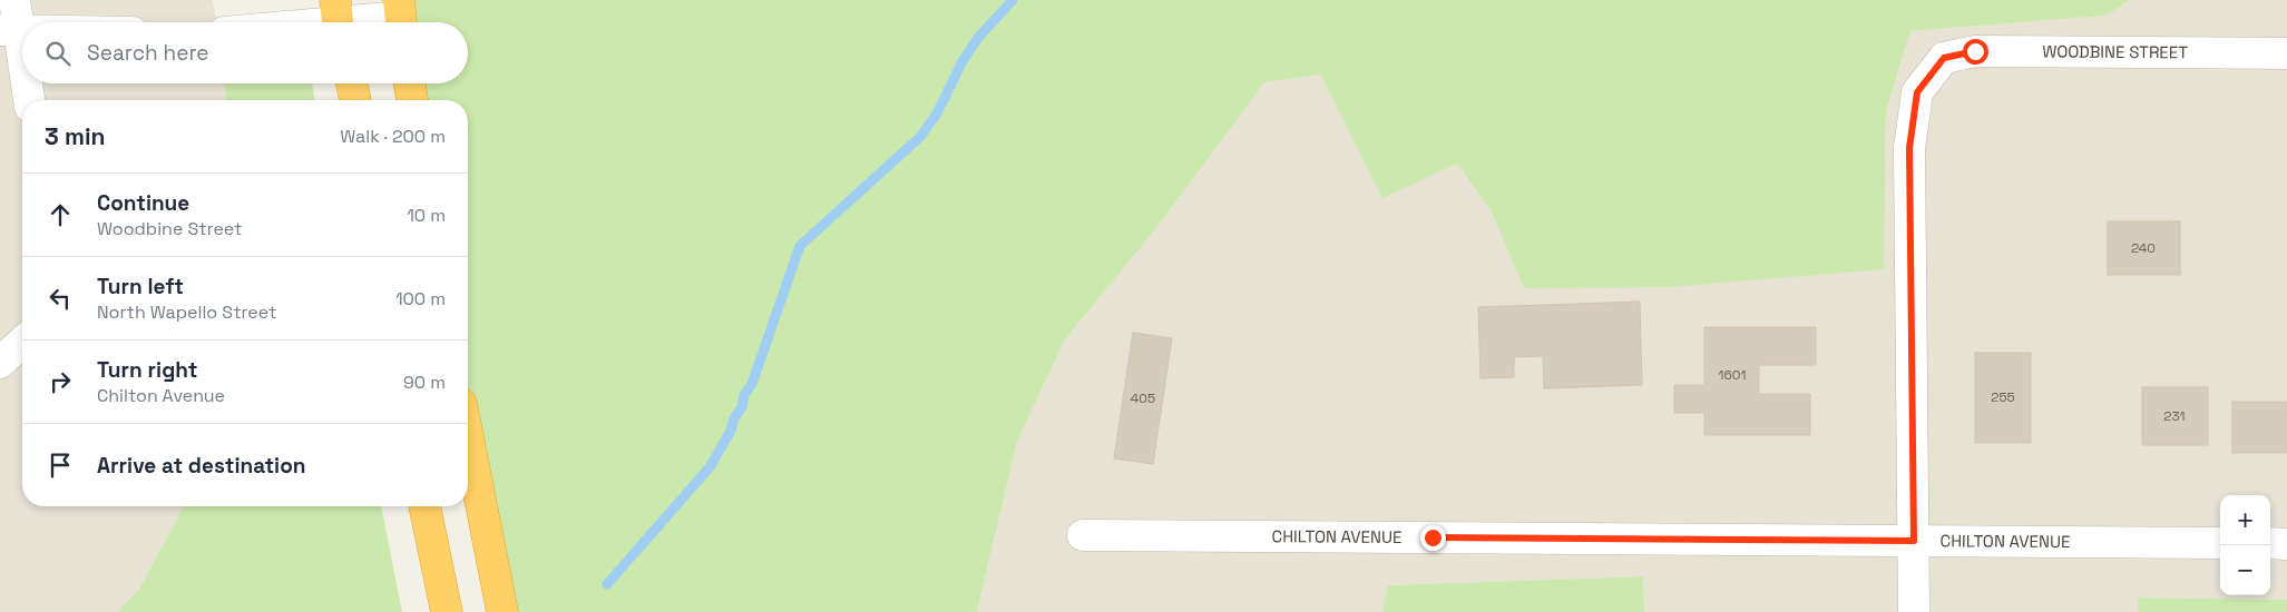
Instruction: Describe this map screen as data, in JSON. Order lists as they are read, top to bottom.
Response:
{
  "streets": {
    "street": ["WOODBINE STREET", "CHILTON AVENUE"]
  },
  "crossings": [
    ["WOODBINE STREET", "CHILTON AVENUE"]
  ],
  "house_numbers": [
    "240",
    "1601",
    "255",
    "405",
    "231"
  ],
  "page": {
    "search": "Search here",
    "heading": ["3 min", "Walk · 200 m"],
    "list": [
      ["Continue", "Woodbine Street", "10 m"],
      ["Turn left", "North Wapello Street", "100 m"],
      ["Turn right", "Chilton Avenue", "90 m"],
      "Arrive at destination"
    ],
    "map_buttons": ["+", "−"]
  }
}
